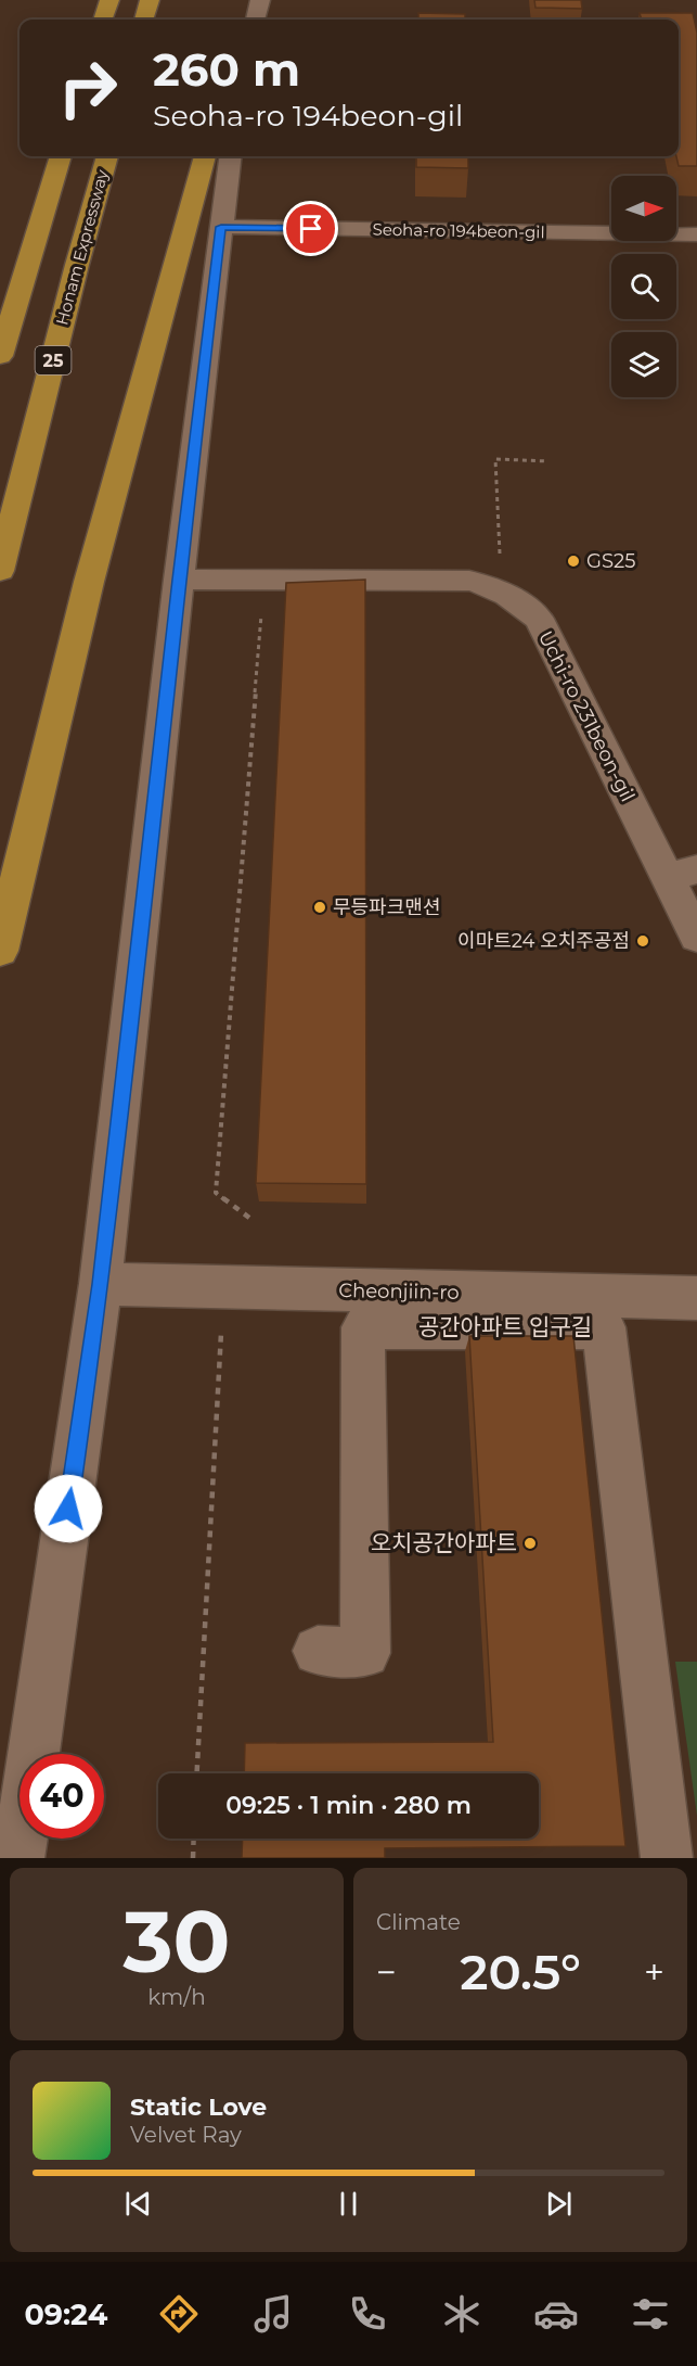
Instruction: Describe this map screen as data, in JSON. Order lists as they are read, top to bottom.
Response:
{
  "streets": {
    "highway": ["Honam Expressway", "25"],
    "street": [
      "Seoha-ro 194beon-gil",
      "Uchi-ro 231beon-gil",
      "Cheonjiin-ro",
      "공간아파트 입구길"
    ]
  },
  "places": [
    "GS25",
    "무등파크맨션",
    "이마트24 오치주공점",
    "오치공간아파트"
  ],
  "north": "right",
  "page": {
    "turn": ["260 m", "Seoha-ro 194beon-gil"],
    "limit": "40",
    "trip": "09:25 · 1 min · 280 m",
    "tile": [
      ["30", "km/h"],
      "Climate"
    ],
    "heat": ["−", "20.5°", "+"],
    "song": ["Static Love", "Velvet Ray"],
    "tabs": "09:24"
  }
}
